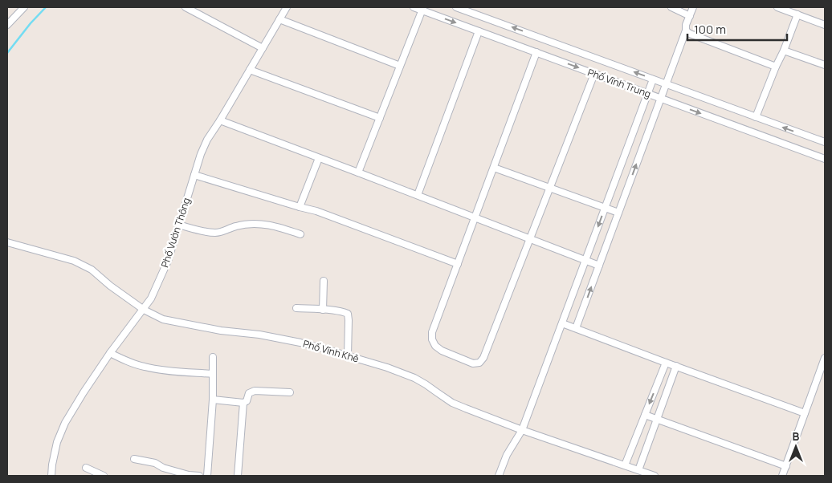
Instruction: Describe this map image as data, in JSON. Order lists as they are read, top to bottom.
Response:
{
  "streets": {
    "street": ["Phố Vĩnh Trung", "Phố Vườn Thông", "Phố Vĩnh Khê"]
  },
  "crossings": [
    ["Phố Vườn Thông", "Phố Vĩnh Khê"]
  ],
  "scale_bar": "100 m",
  "north": "top"
}
